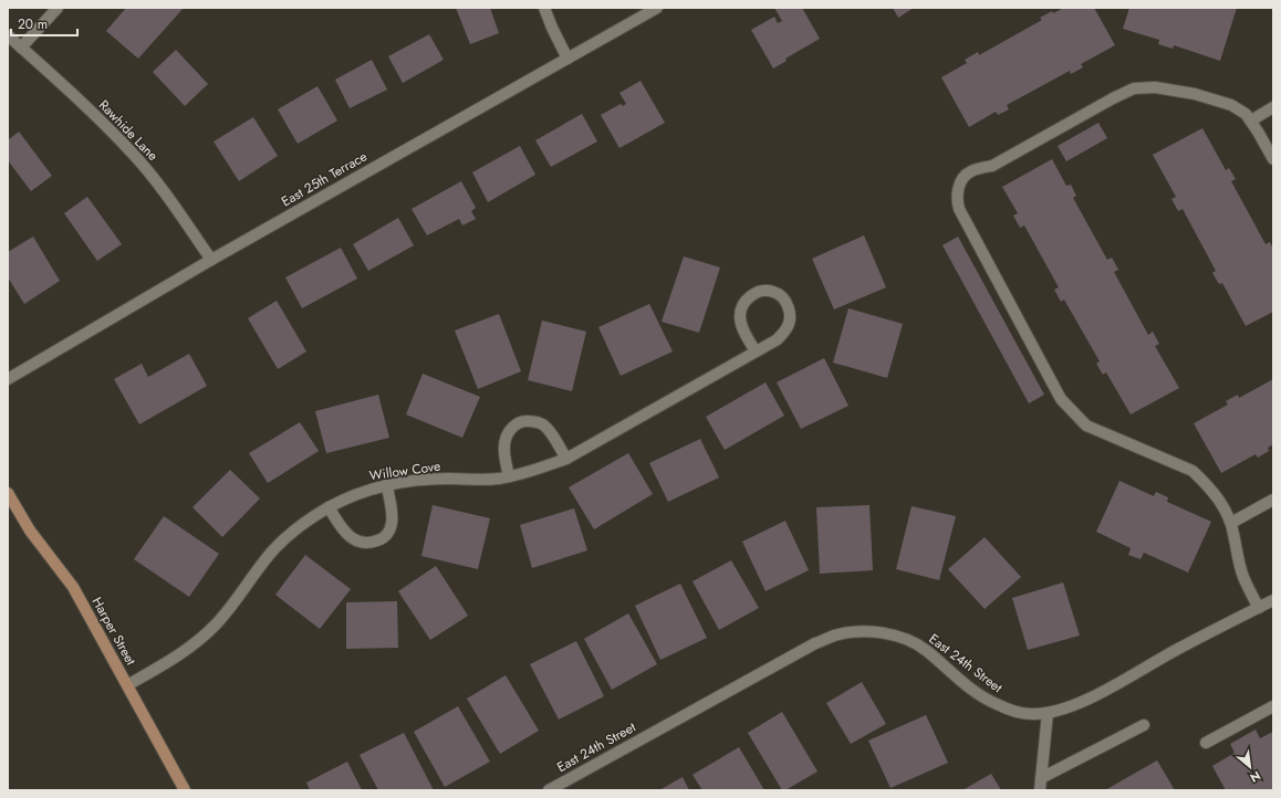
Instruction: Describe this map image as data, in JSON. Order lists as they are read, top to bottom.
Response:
{
  "streets": {
    "street": [
      "Rawhide Lane",
      "East 25th Terrace",
      "Willow Cove",
      "Harper Street",
      "East 24th Street"
    ]
  },
  "crossings": [
    ["Rawhide Lane", "East 25th Terrace"],
    ["Willow Cove", "Harper Street"]
  ],
  "scale_bar": "20 m",
  "north": "bottom right"
}
